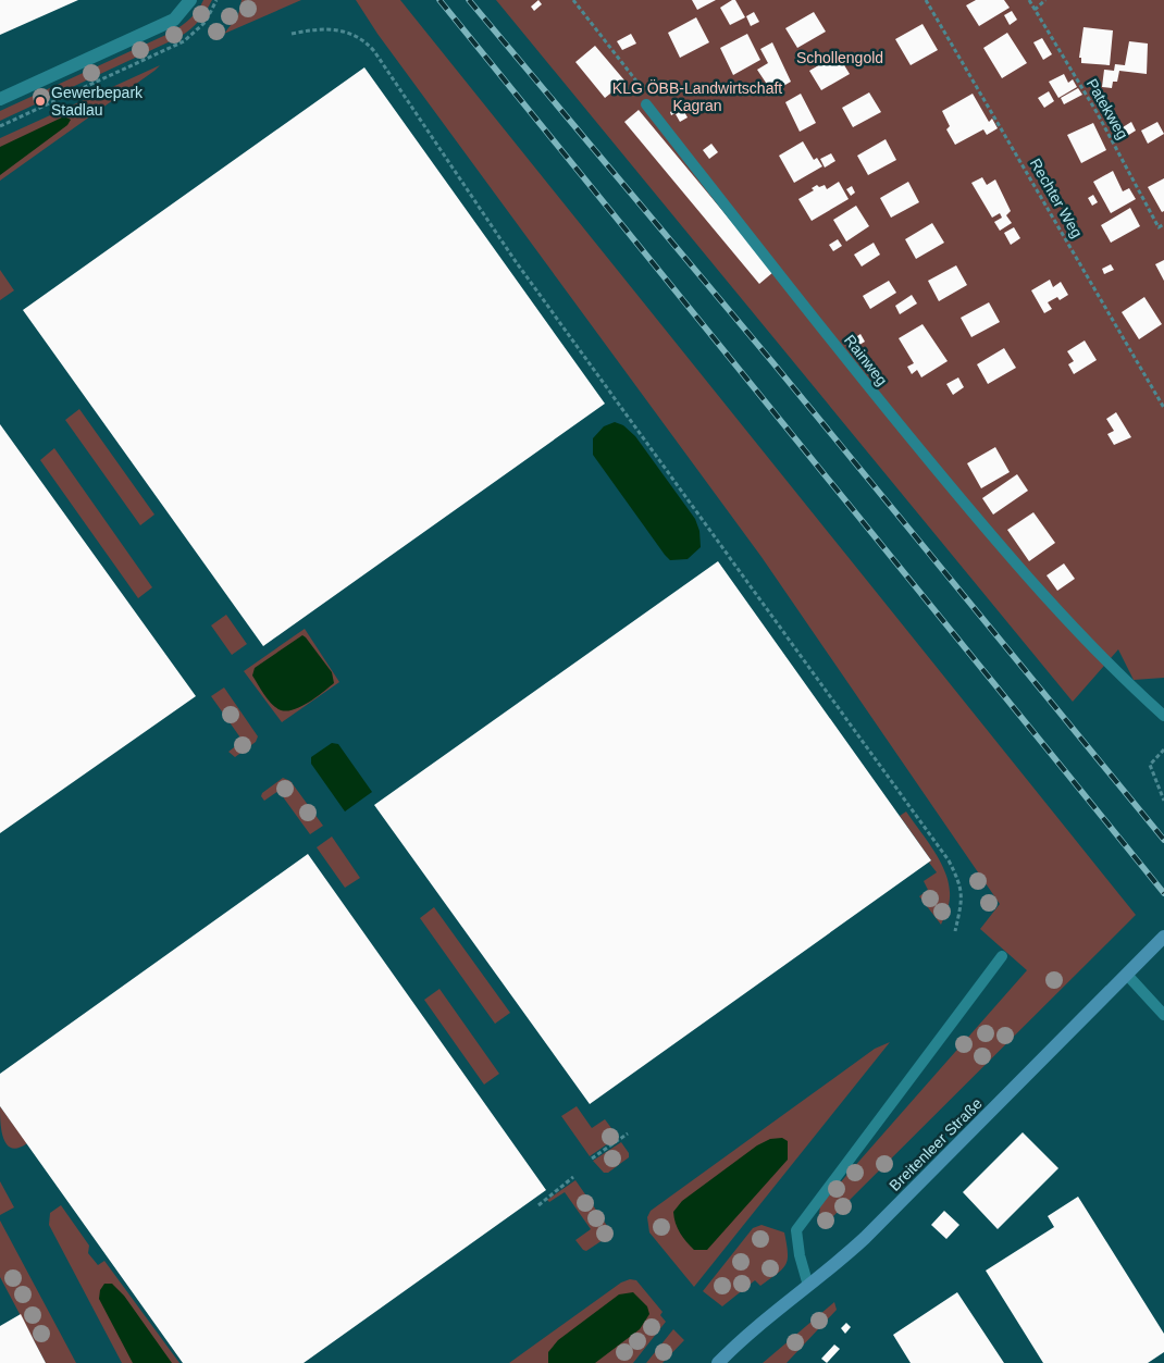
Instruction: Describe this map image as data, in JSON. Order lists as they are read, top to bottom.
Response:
{
  "streets": {
    "main road": ["Breitenleer Straße"],
    "lane": ["Rainweg"],
    "path": ["Patekweg", "Rechter Weg"]
  },
  "parks": ["Schollengold", "KLG ÖBB-Landwirtschaft Kagran"],
  "places": ["Gewerbepark Stadlau"]
}
